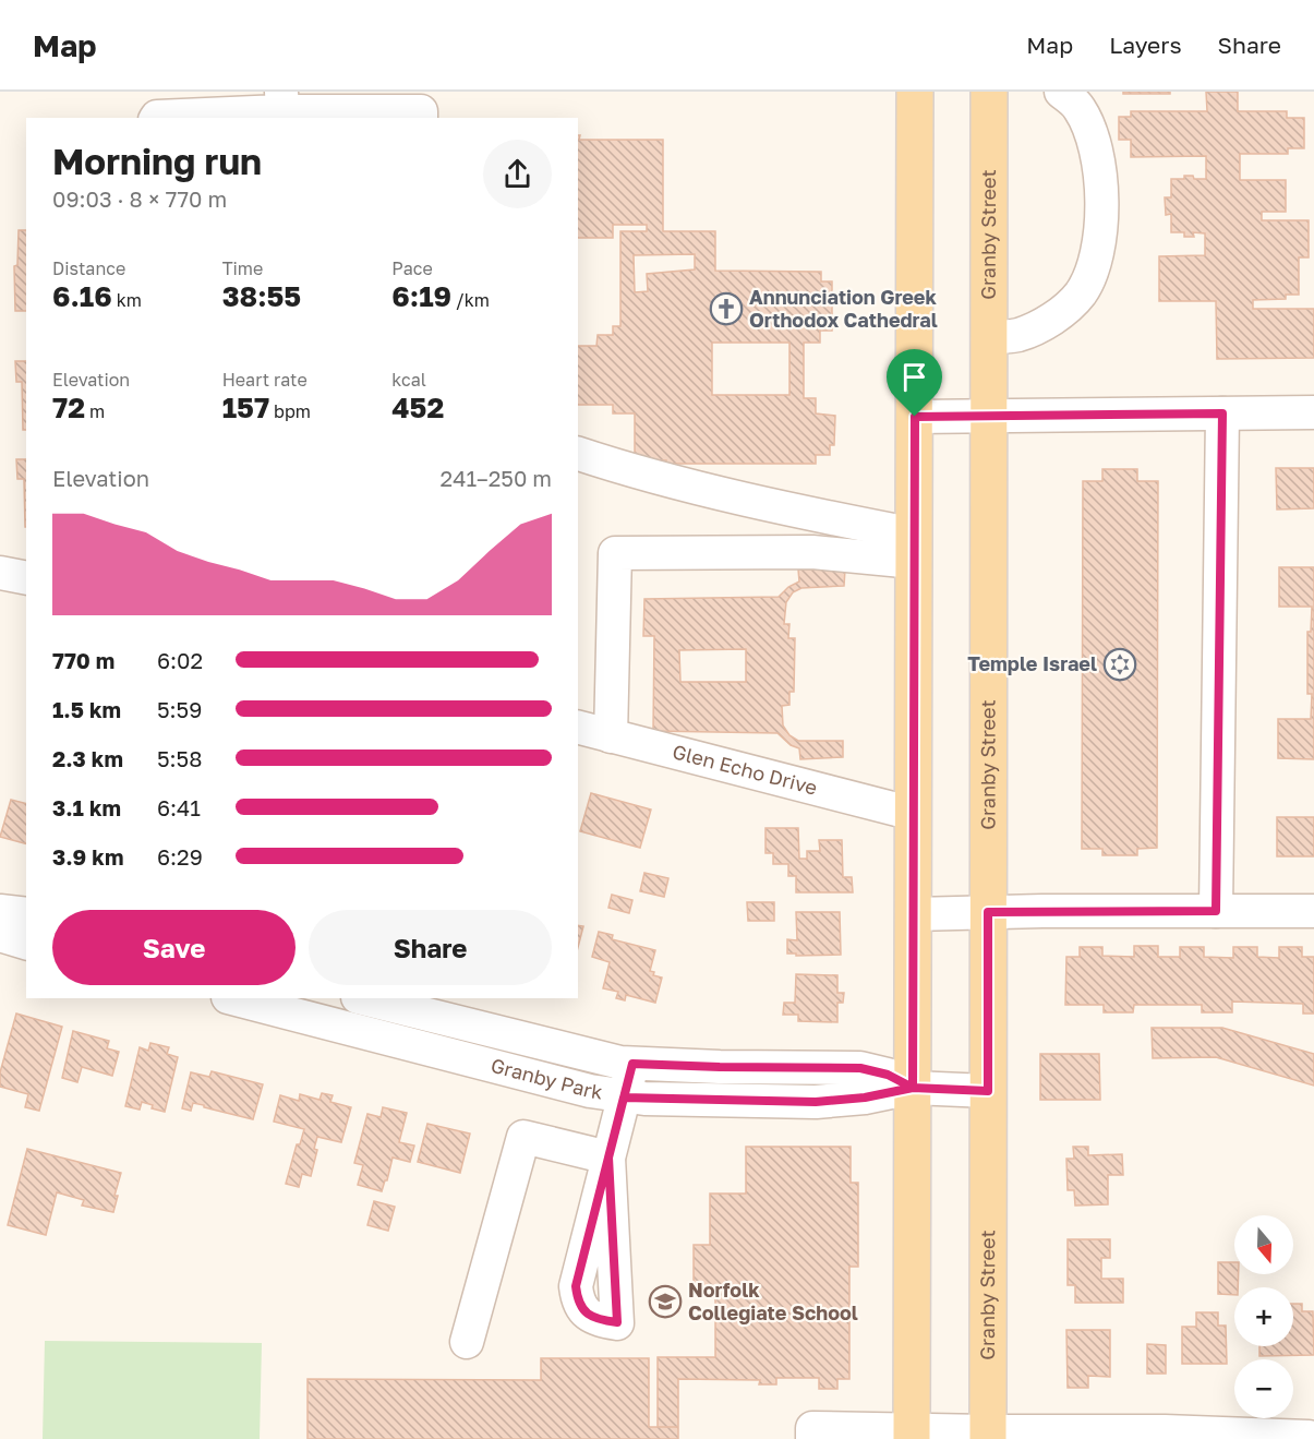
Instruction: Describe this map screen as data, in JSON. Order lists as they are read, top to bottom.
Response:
{
  "streets": {
    "main road": ["Granby Street"],
    "street": ["Glen Echo Drive", "Granby Park"]
  },
  "crossings": [
    ["Granby Street", "Granby Park"]
  ],
  "places": {
    "church": ["Annunciation Greek Orthodox Cathedral"],
    "synagogue": ["Temple Israel"],
    "school or university": ["Norfolk Collegiate School"]
  },
  "north": "bottom",
  "page": {
    "header": "Map",
    "nav": ["Map", "Layers", "Share"],
    "heading": ["Morning run", "09:03 · 8 × 770 m"],
    "stats": [
      ["Distance", "6.16 km"],
      ["Time", "38:55"],
      ["Pace", "6:19 /km"],
      ["Elevation", "72 m"],
      ["Heart rate", "157 bpm"],
      ["kcal", "452"]
    ],
    "chart": ["Elevation", "241–250 m"],
    "list": [
      {
        "name": "770 m",
        "note": "6:02"
      },
      {
        "name": "1.5 km",
        "note": "5:59"
      },
      {
        "name": "2.3 km",
        "note": "5:58"
      },
      {
        "name": "3.1 km",
        "note": "6:41"
      },
      {
        "name": "3.9 km",
        "note": "6:29"
      }
    ],
    "buttons": ["Save", "Share"],
    "map_buttons": ["+", "−"]
  }
}
